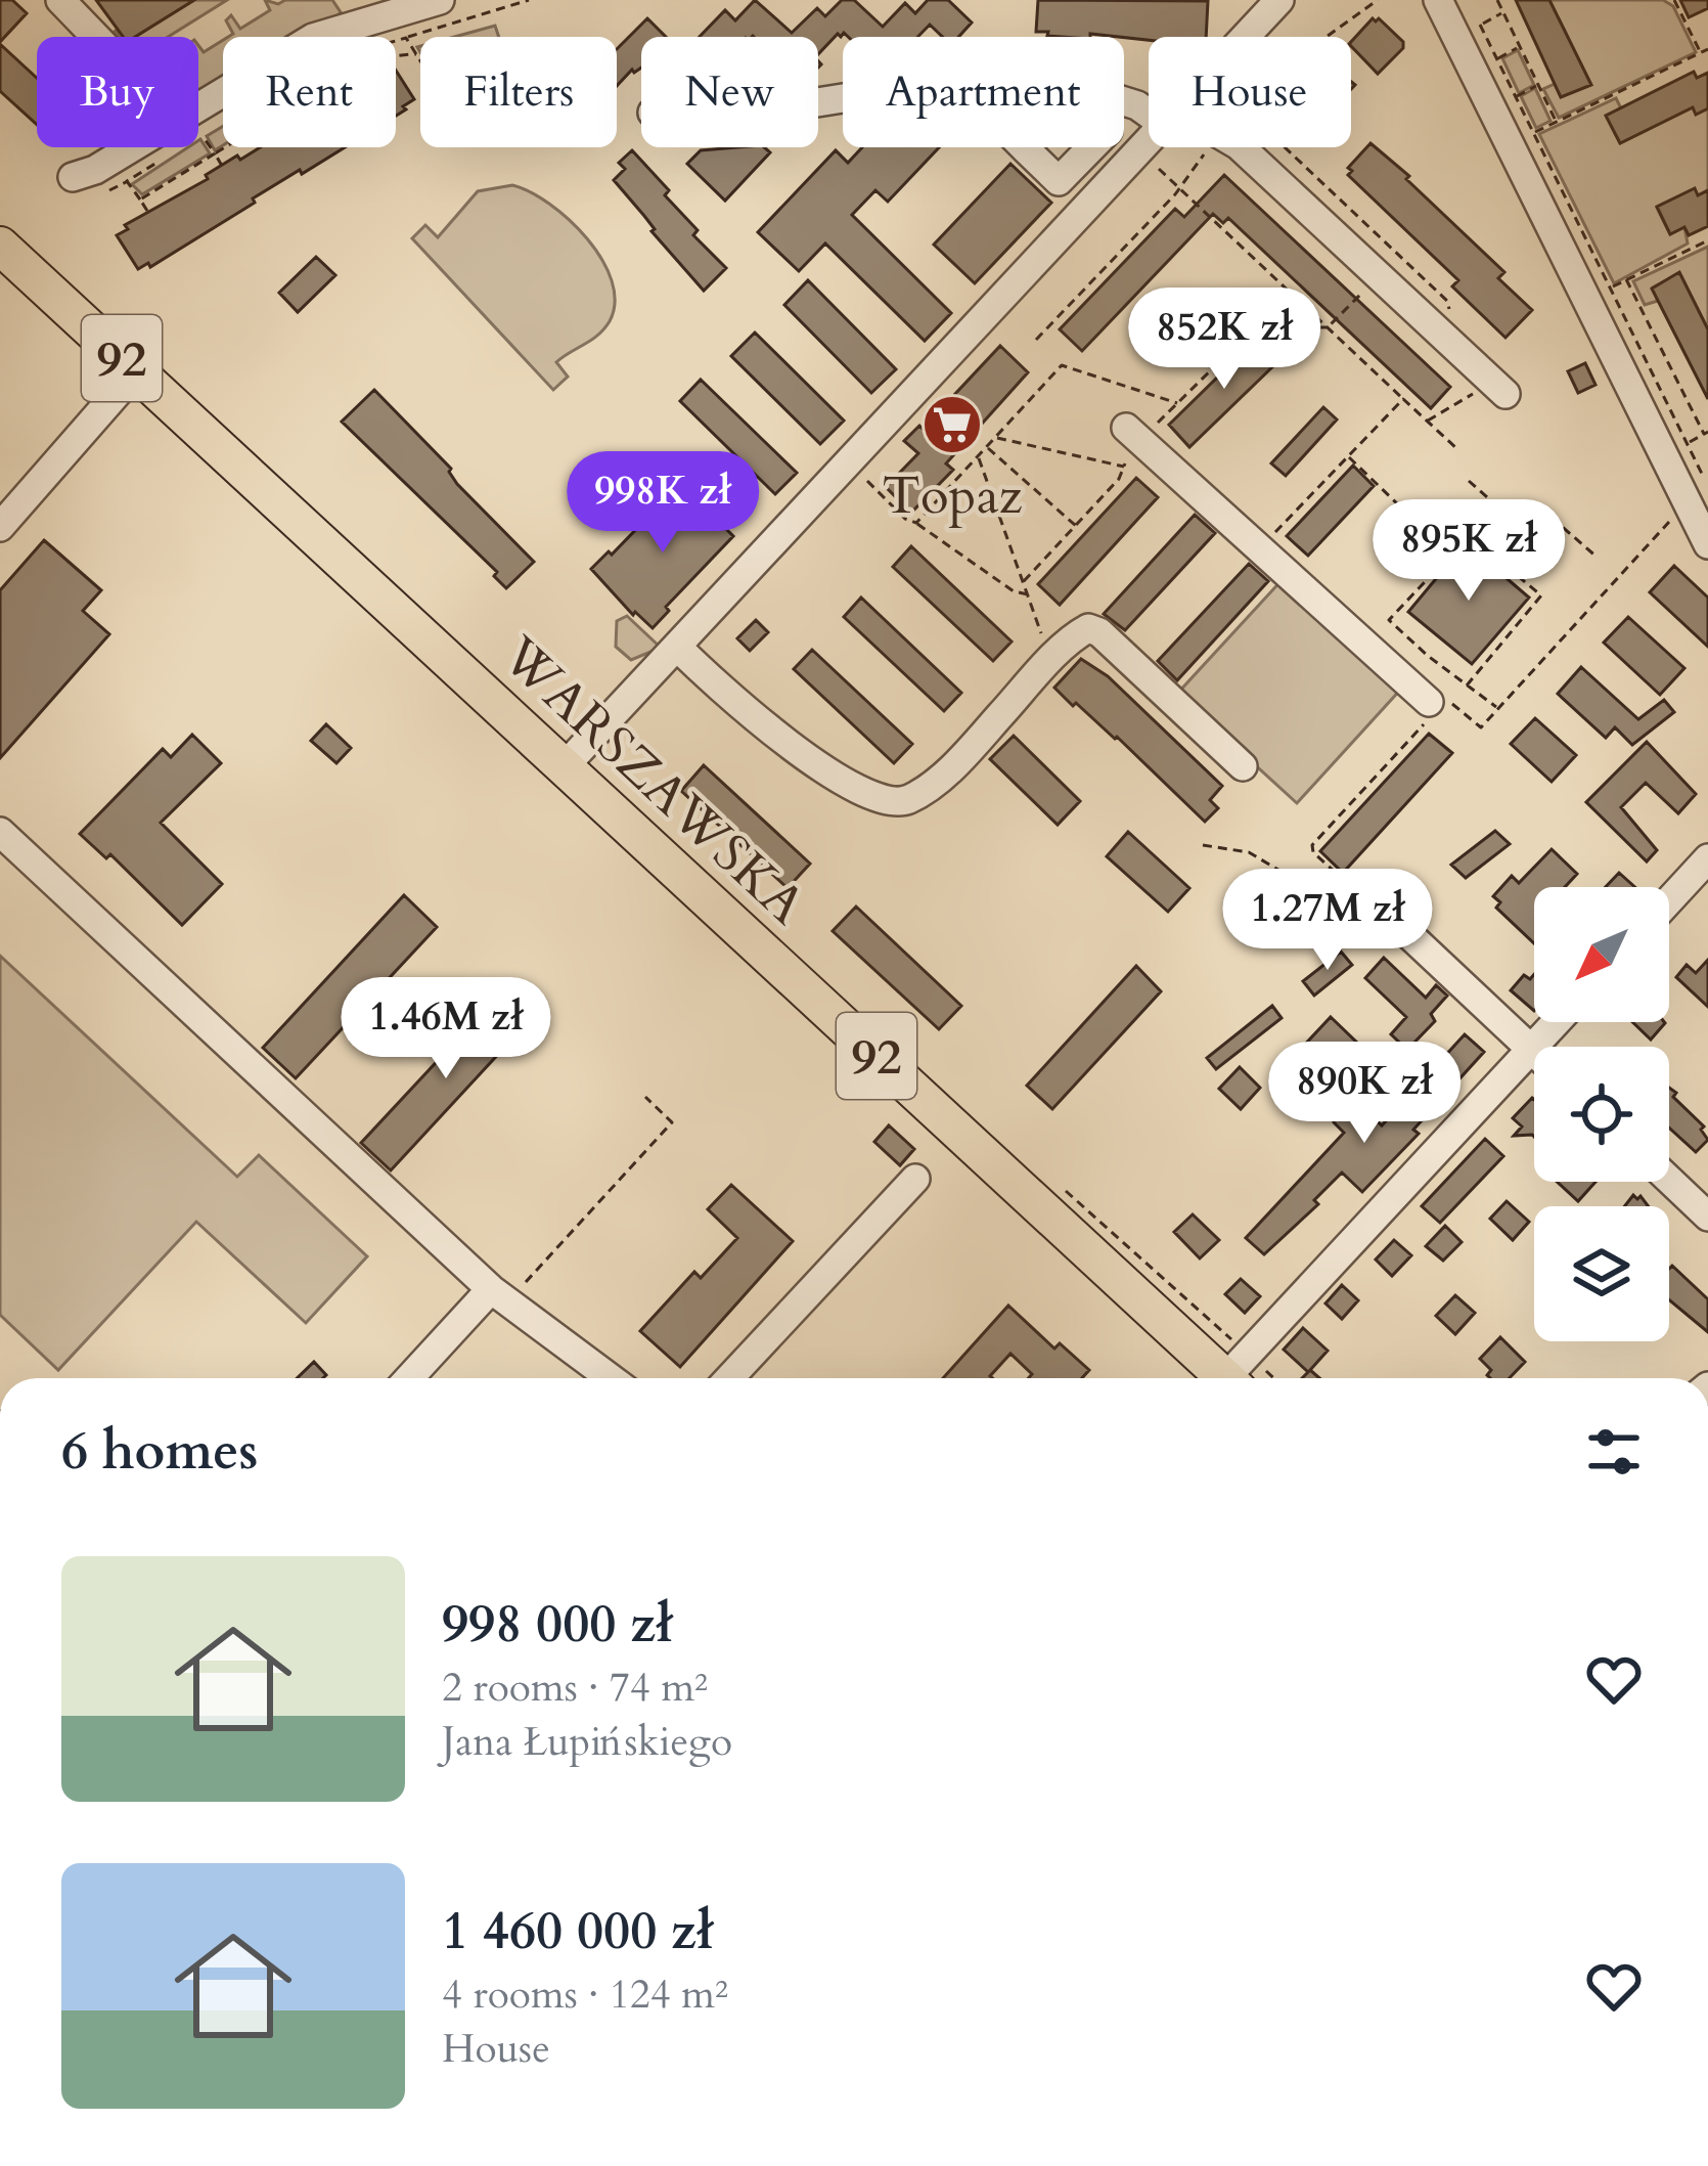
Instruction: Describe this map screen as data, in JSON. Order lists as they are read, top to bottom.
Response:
{
  "streets": {
    "main road": ["92", "WARSZAWSKA"]
  },
  "places": {
    "supermarket": ["Topaz"]
  },
  "north": "bottom left",
  "page": {
    "chip": [
      "Buy",
      "Rent",
      "Filters",
      "New",
      "Apartment",
      "House"
    ],
    "price": [
      "852K zł",
      "998K zł",
      "895K zł",
      "1.27M zł",
      "1.46M zł",
      "890K zł"
    ],
    "heading": "6 homes",
    "list": [
      {
        "name": "998 000 zł",
        "note": "2 rooms · 74 m² · Jana Łupińskiego"
      },
      {
        "name": "1 460 000 zł",
        "note": "4 rooms · 124 m² · House"
      }
    ]
  }
}
